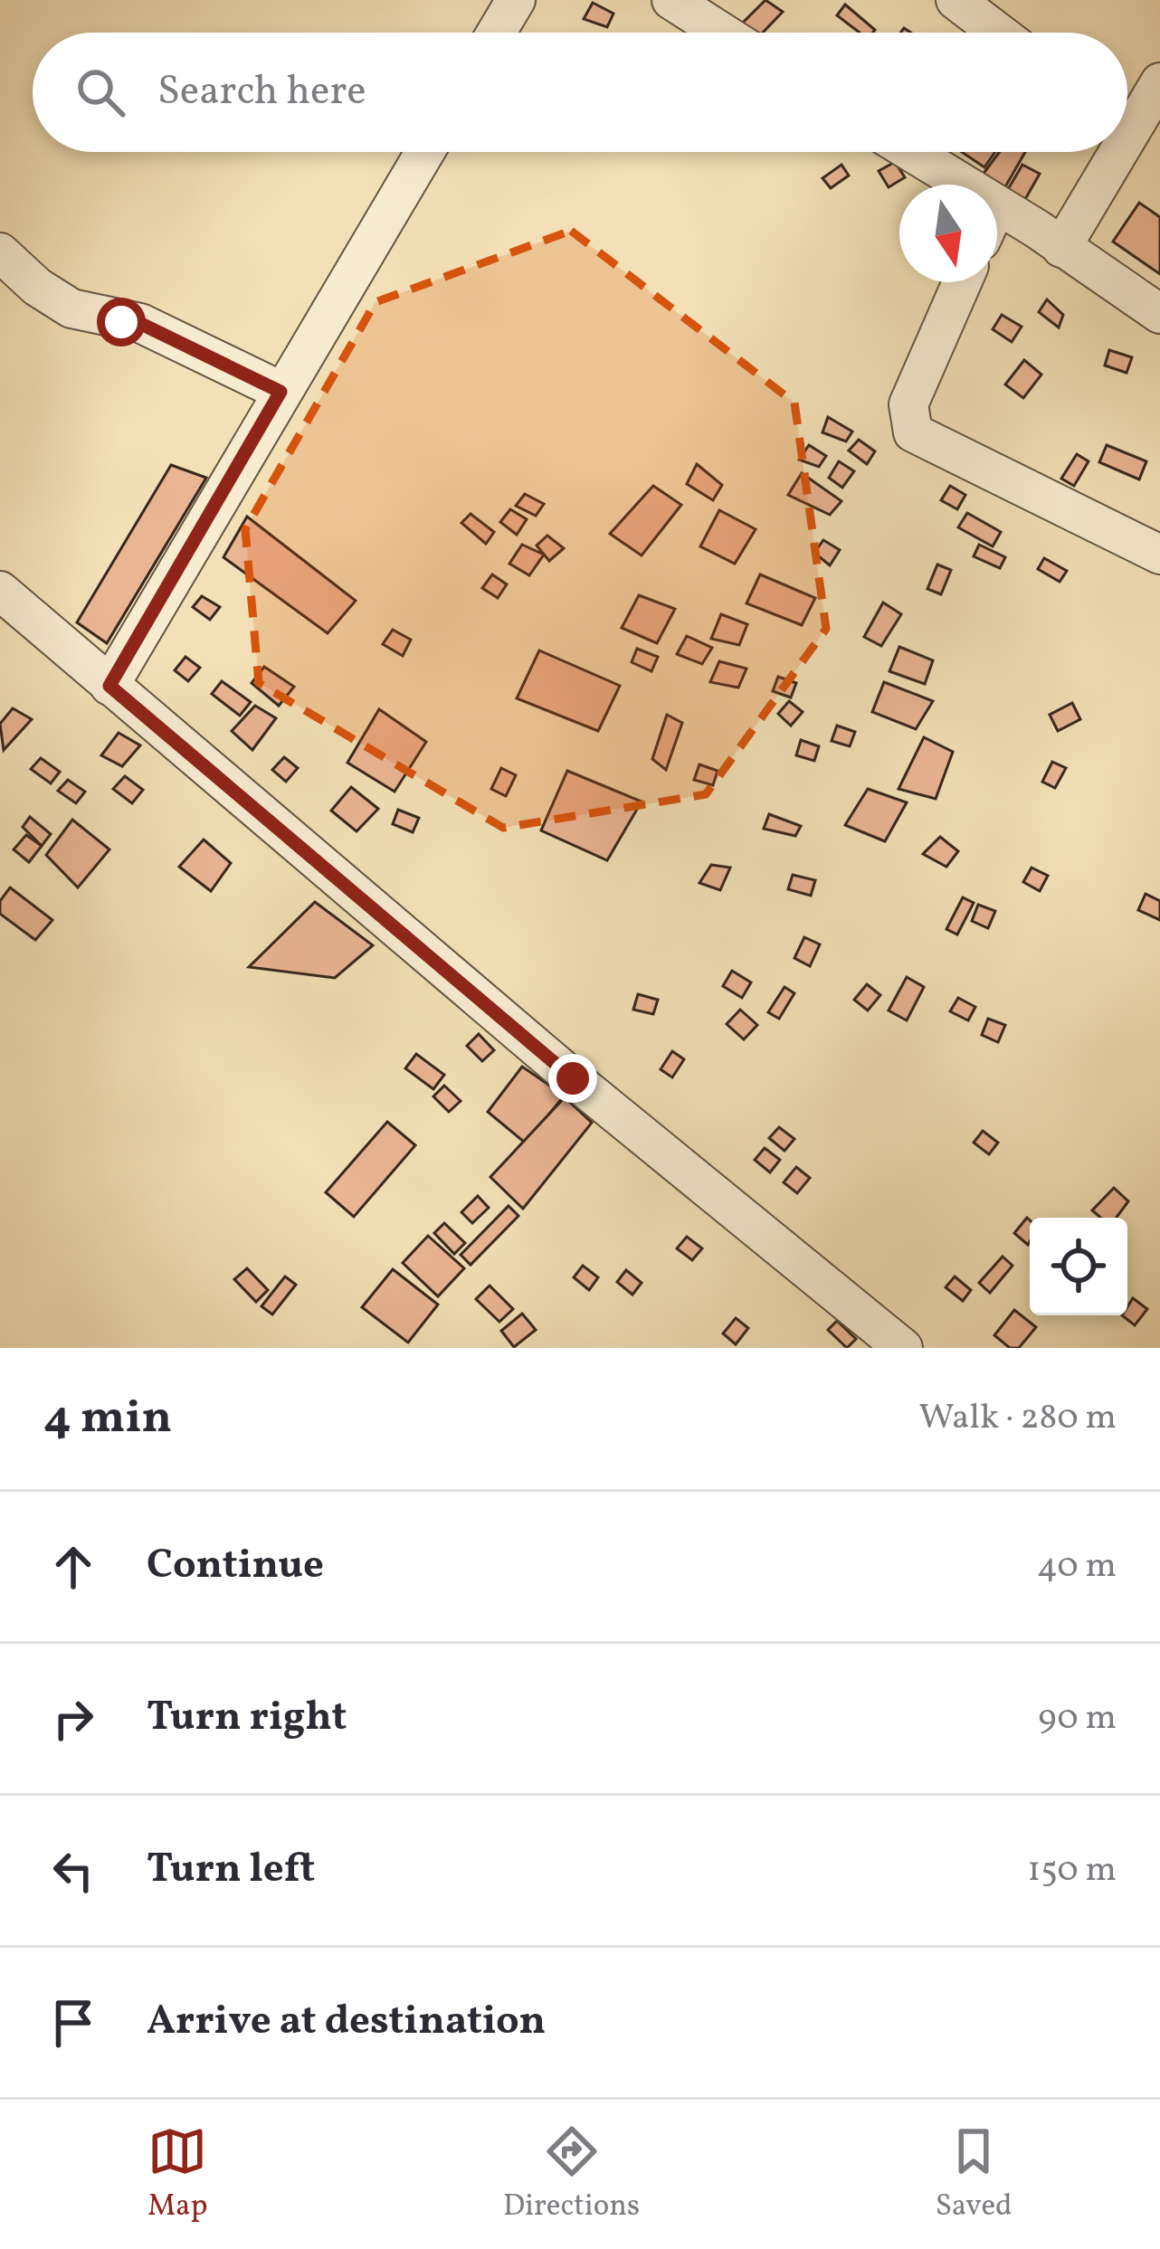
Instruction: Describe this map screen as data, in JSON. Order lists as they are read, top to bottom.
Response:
{
  "north": "bottom",
  "page": {
    "search": "Search here",
    "heading": ["4 min", "Walk · 280 m"],
    "list": [
      ["Continue", "40 m"],
      ["Turn right", "90 m"],
      ["Turn left", "150 m"],
      "Arrive at destination"
    ],
    "nav": ["Map", "Directions", "Saved"]
  }
}
